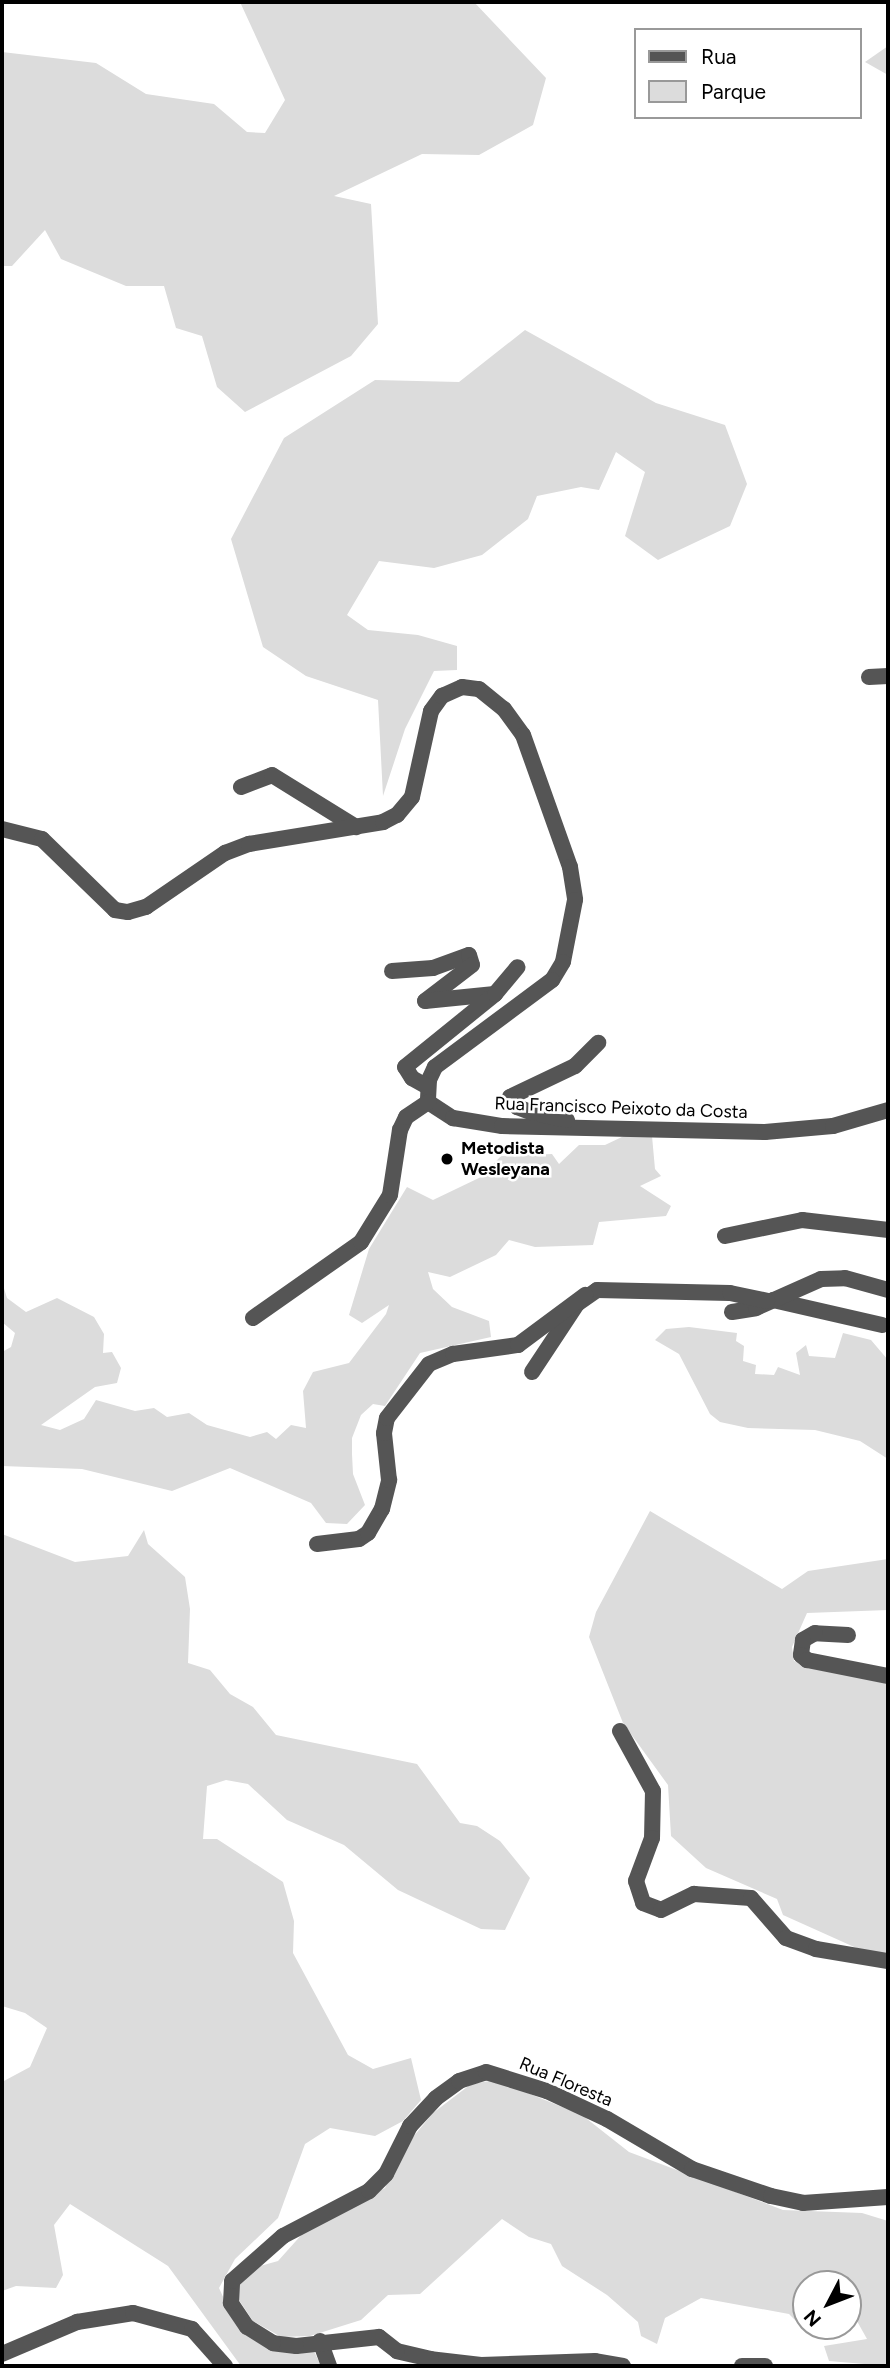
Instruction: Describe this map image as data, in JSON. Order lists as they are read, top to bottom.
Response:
{
  "streets": {
    "street": ["Rua Francisco Peixoto da Costa", "Rua Floresta"]
  },
  "places": ["Metodista Wesleyana"],
  "legend": ["Rua", "Parque"],
  "north": "bottom left"
}
